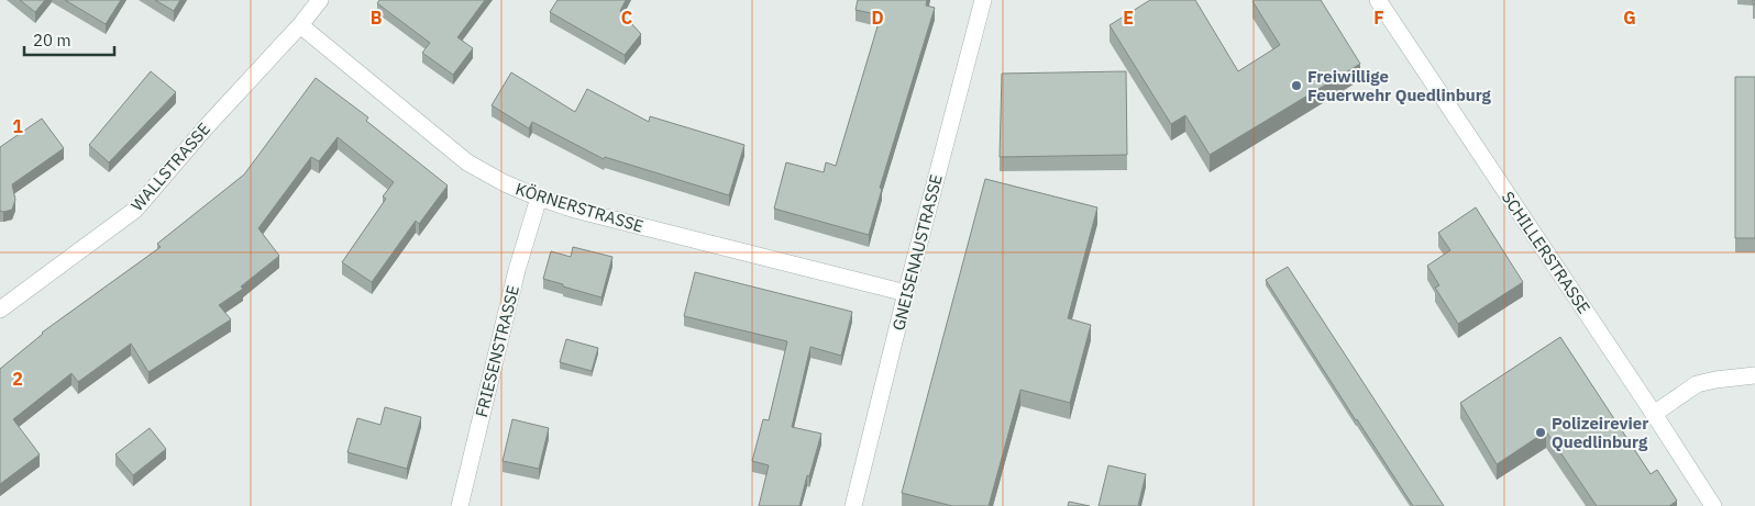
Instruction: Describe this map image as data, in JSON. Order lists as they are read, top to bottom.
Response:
{
  "streets": {
    "street": [
      "WALLSTRASSE",
      "KÖRNERSTRASSE",
      "GNEISENAUSTRASSE",
      "SCHILLERSTRASSE",
      "FRIESENSTRASSE"
    ]
  },
  "crossings": [
    ["WALLSTRASSE", "KÖRNERSTRASSE"],
    ["KÖRNERSTRASSE", "GNEISENAUSTRASSE"],
    ["KÖRNERSTRASSE", "FRIESENSTRASSE"]
  ],
  "places": ["Freiwillige Feuerwehr Quedlinburg", "Polizeirevier Quedlinburg"],
  "scale_bar": "20 m",
  "grid": {
    "columns": [
      "B",
      "C",
      "D",
      "E",
      "F",
      "G"
    ],
    "rows": ["1", "2"]
  }
}
